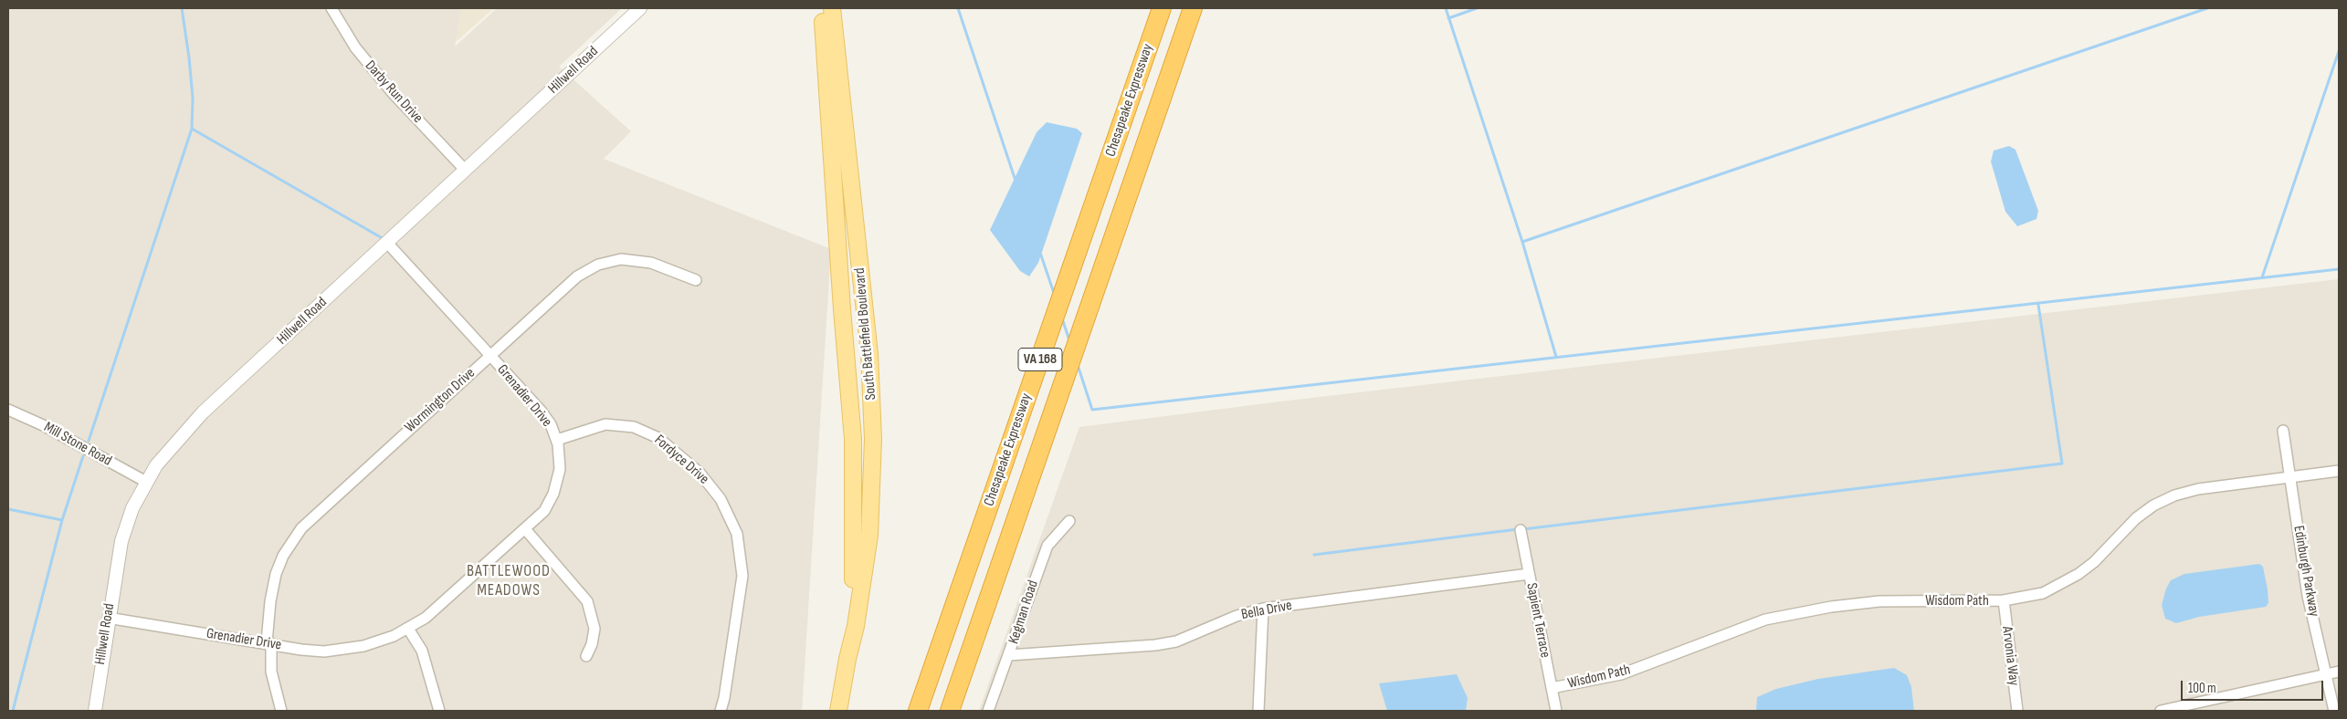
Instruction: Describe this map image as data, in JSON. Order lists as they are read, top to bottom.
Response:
{
  "streets": {
    "highway": ["Chesapeake Expressway", "VA 168"],
    "main road": ["South Battlefield Boulevard"],
    "street": [
      "Hillwell Road",
      "Darby Run Drive",
      "Grenadier Drive",
      "Wormington Drive",
      "Mill Stone Road",
      "Fordyce Drive",
      "Edinburgh Parkway",
      "Wisdom Path",
      "Bella Drive",
      "Kegman Road",
      "Sapient Terrace",
      "Arvonia Way"
    ]
  },
  "crossings": [
    ["Hillwell Road", "Darby Run Drive"],
    ["Hillwell Road", "Grenadier Drive"],
    ["Hillwell Road", "Mill Stone Road"],
    ["Grenadier Drive", "Wormington Drive"],
    ["Grenadier Drive", "Fordyce Drive"],
    ["Edinburgh Parkway", "Wisdom Path"],
    ["Wisdom Path", "Sapient Terrace"],
    ["Wisdom Path", "Arvonia Way"],
    ["Bella Drive", "Kegman Road"],
    ["Bella Drive", "Sapient Terrace"]
  ],
  "districts": ["BATTLEWOOD MEADOWS"],
  "scale_bar": "100 m"
}
